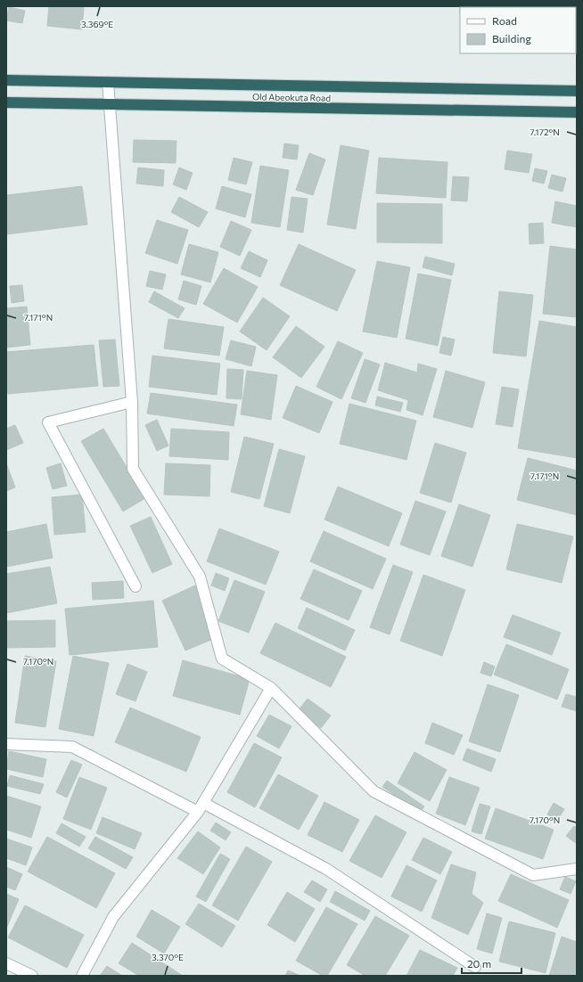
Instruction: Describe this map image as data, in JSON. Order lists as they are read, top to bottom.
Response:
{
  "streets": {
    "highway": ["Old Abeokuta Road"]
  },
  "legend": ["Road", "Building"],
  "scale_bar": "20 m",
  "coordinates": [
    "3.369°E",
    "7.172°N",
    "7.171°N",
    "7.170°N",
    "3.370°E"
  ]
}
